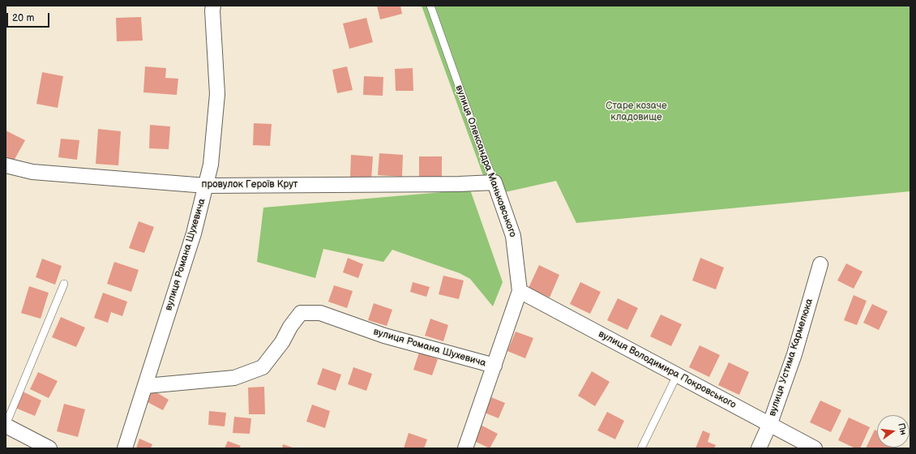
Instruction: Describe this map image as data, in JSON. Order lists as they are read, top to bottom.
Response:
{
  "streets": {
    "street": [
      "вулиця Олександра Маньковського",
      "провулок Героїв Крут",
      "вулиця Романа Шухевича",
      "вулиця Устима Кармелюка",
      "вулиця Володимира Покровського"
    ]
  },
  "crossings": [
    ["вулиця Олександра Маньковського", "провулок Героїв Крут"],
    ["вулиця Олександра Маньковського", "вулиця Романа Шухевича"],
    ["вулиця Олександра Маньковського", "вулиця Володимира Покровського"],
    ["провулок Героїв Крут", "вулиця Романа Шухевича"],
    ["вулиця Устима Кармелюка", "вулиця Володимира Покровського"]
  ],
  "parks": ["Старе козаче кладовище"],
  "scale_bar": "20 m",
  "north": "right"
}
